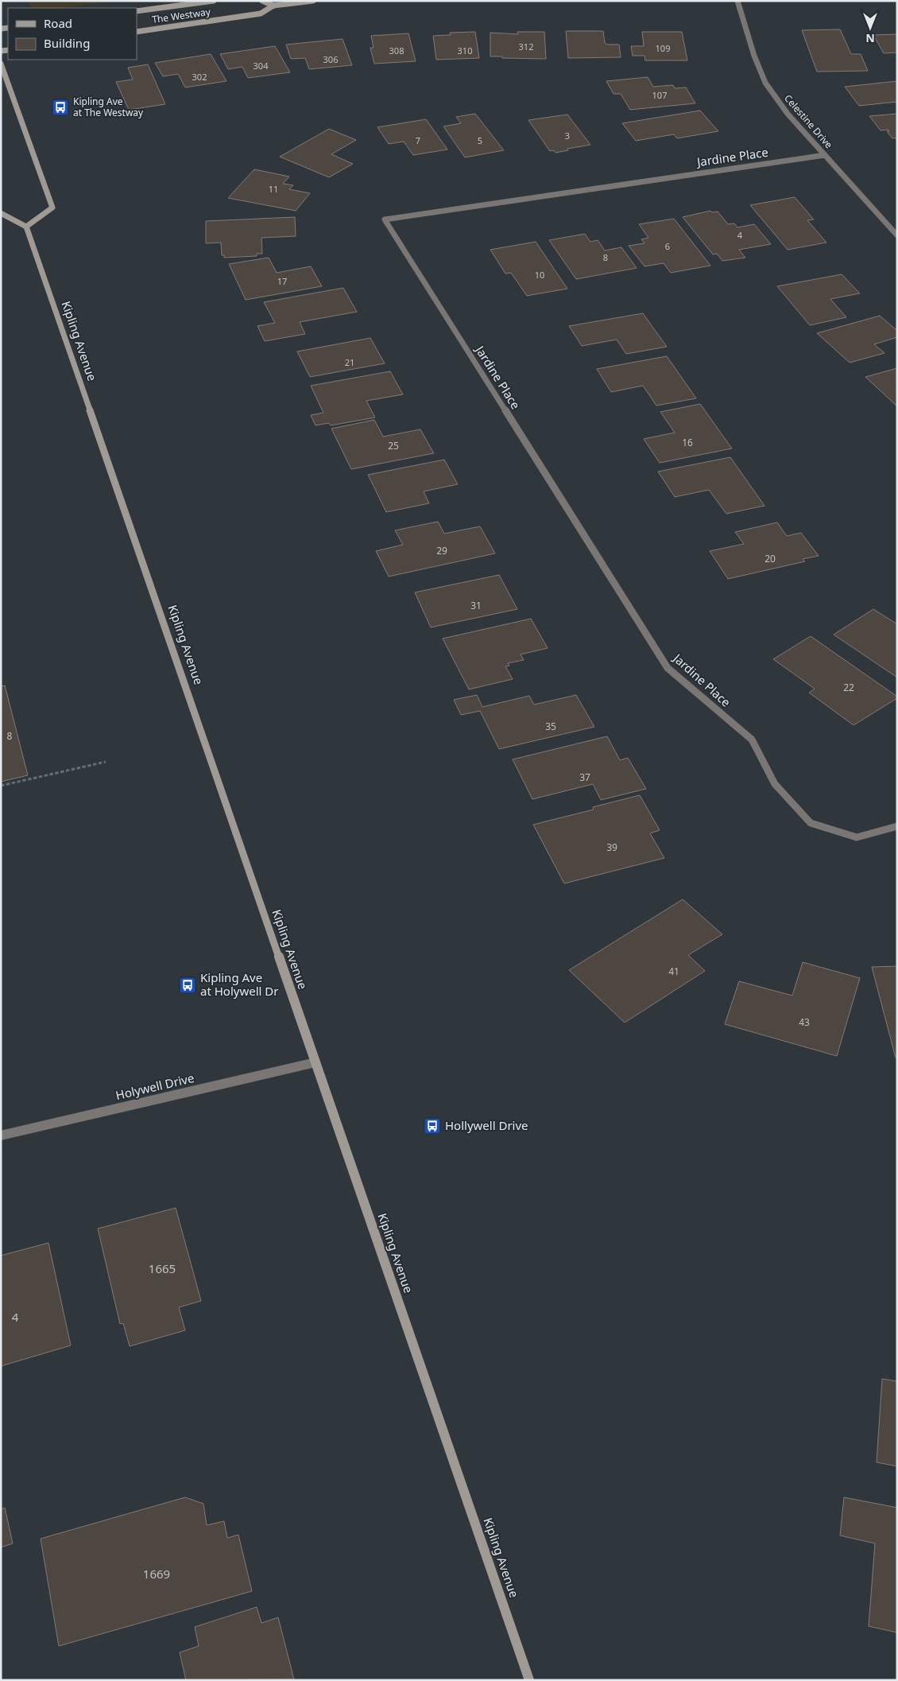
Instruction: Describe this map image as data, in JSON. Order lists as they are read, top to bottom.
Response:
{
  "streets": {
    "main road": ["The Westway", "Kipling Avenue"],
    "street": ["Celestine Drive", "Jardine Place", "Holywell Drive"]
  },
  "crossings": [
    ["Celestine Drive", "Jardine Place"],
    ["Kipling Avenue", "Holywell Drive"]
  ],
  "places": {
    "bus stop": ["Kipling Ave at The Westway", "Kipling Ave at Holywell Dr", "Hollywell Drive"]
  },
  "house_numbers": [
    "312",
    "109",
    "308",
    "310",
    "306",
    "304",
    "302",
    "107",
    "3",
    "7",
    "5",
    "11",
    "4",
    "6",
    "8",
    "10",
    "17",
    "21",
    "16",
    "25",
    "29",
    "20",
    "31",
    "22",
    "35",
    "8",
    "37",
    "39",
    "41",
    "43",
    "1665",
    "4",
    "1669"
  ],
  "legend": ["Road", "Building"],
  "north": "bottom"
}
